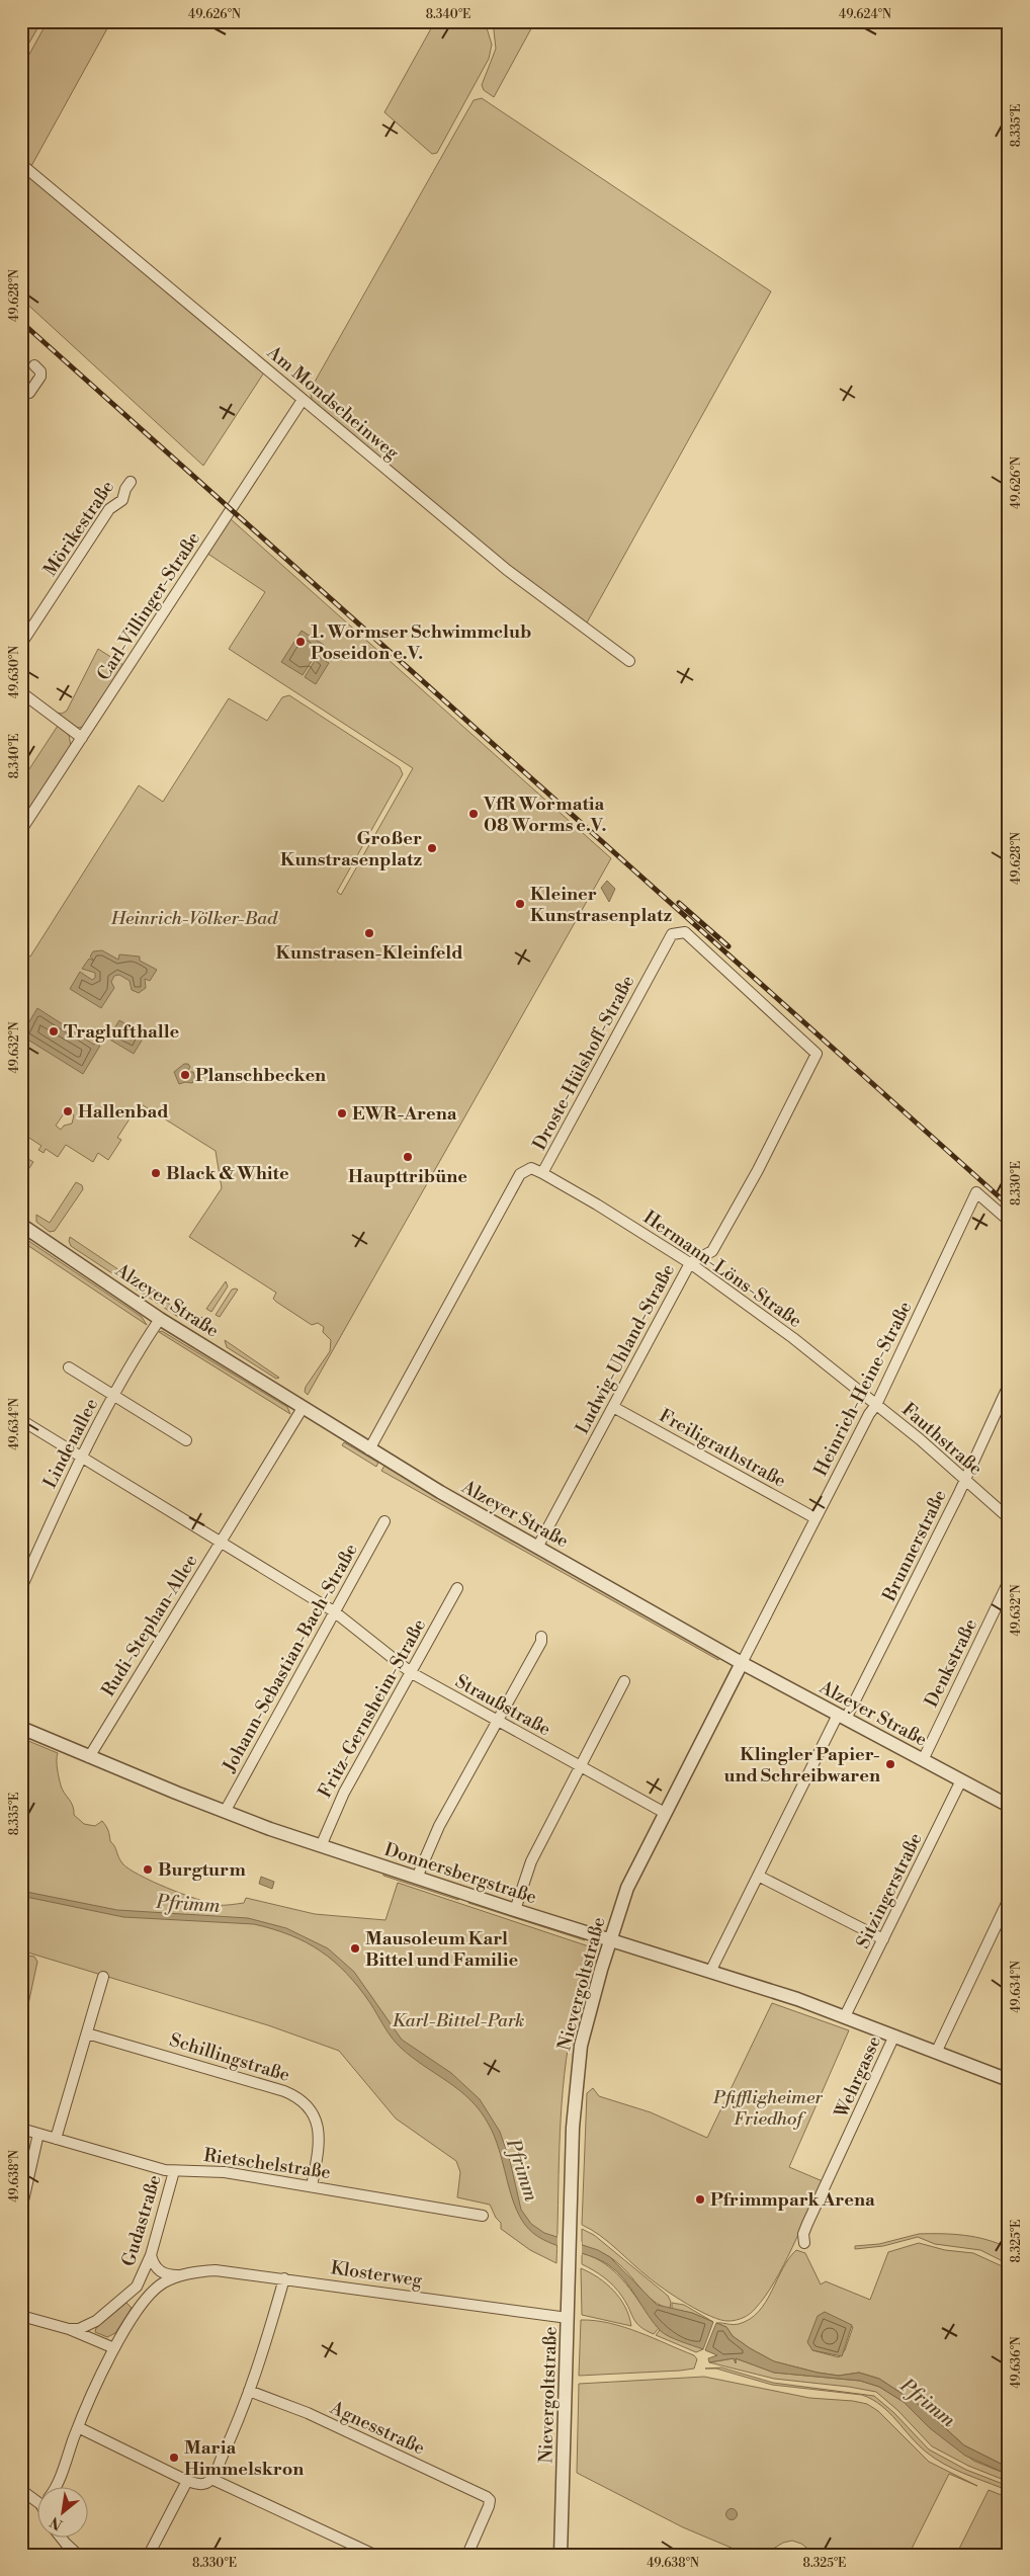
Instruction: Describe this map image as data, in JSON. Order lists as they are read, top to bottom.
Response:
{
  "streets": {
    "street": [
      "Am Mondscheinweg",
      "Mörikestraße",
      "Carl-Villinger-Straße",
      "Droste-Hülshoff-Straße",
      "Hermann-Löns-Straße",
      "Alzeyer Straße",
      "Ludwig-Uhland-Straße",
      "Heinrich-Heine-Straße",
      "Fauthstraße",
      "Lindenallee",
      "Freiligrathstraße",
      "Brunnerstraße",
      "Rudi-Stephan-Allee",
      "Johann-Sebastian-Bach-Straße",
      "Denkstraße",
      "Straußstraße",
      "Fritz-Gernsheim-Straße",
      "Donnersbergstraße",
      "Sitzingerstraße",
      "Nievergoltstraße",
      "Schillingstraße",
      "Wehrgasse",
      "Rietschelstraße",
      "Gudastraße",
      "Klosterweg",
      "Agnesstraße"
    ]
  },
  "crossings": [
    ["Am Mondscheinweg", "Carl-Villinger-Straße"],
    ["Droste-Hülshoff-Straße", "Hermann-Löns-Straße"],
    ["Droste-Hülshoff-Straße", "Alzeyer Straße"],
    ["Droste-Hülshoff-Straße", "Ludwig-Uhland-Straße"],
    ["Hermann-Löns-Straße", "Ludwig-Uhland-Straße"],
    ["Hermann-Löns-Straße", "Heinrich-Heine-Straße"],
    ["Hermann-Löns-Straße", "Fauthstraße"],
    ["Alzeyer Straße", "Ludwig-Uhland-Straße"],
    ["Alzeyer Straße", "Heinrich-Heine-Straße"],
    ["Alzeyer Straße", "Lindenallee"],
    ["Alzeyer Straße", "Brunnerstraße"],
    ["Alzeyer Straße", "Rudi-Stephan-Allee"],
    ["Alzeyer Straße", "Denkstraße"],
    ["Alzeyer Straße", "Sitzingerstraße"],
    ["Alzeyer Straße", "Nievergoltstraße"],
    ["Ludwig-Uhland-Straße", "Freiligrathstraße"],
    ["Heinrich-Heine-Straße", "Fauthstraße"],
    ["Heinrich-Heine-Straße", "Freiligrathstraße"],
    ["Heinrich-Heine-Straße", "Nievergoltstraße"],
    ["Fauthstraße", "Brunnerstraße"],
    ["Lindenallee", "Straußstraße"],
    ["Brunnerstraße", "Donnersbergstraße"],
    ["Rudi-Stephan-Allee", "Straußstraße"],
    ["Rudi-Stephan-Allee", "Donnersbergstraße"],
    ["Johann-Sebastian-Bach-Straße", "Straußstraße"],
    ["Johann-Sebastian-Bach-Straße", "Donnersbergstraße"],
    ["Straußstraße", "Fritz-Gernsheim-Straße"],
    ["Straußstraße", "Nievergoltstraße"],
    ["Fritz-Gernsheim-Straße", "Donnersbergstraße"],
    ["Donnersbergstraße", "Sitzingerstraße"],
    ["Donnersbergstraße", "Nievergoltstraße"],
    ["Donnersbergstraße", "Wehrgasse"],
    ["Nievergoltstraße", "Klosterweg"],
    ["Schillingstraße", "Rietschelstraße"],
    ["Rietschelstraße", "Gudastraße"],
    ["Gudastraße", "Klosterweg"]
  ],
  "water": ["Pfrimm"],
  "parks": ["Heinrich-Völker-Bad", "Karl-Bittel-Park", "Pfiffligheimer Friedhof"],
  "places": [
    "1. Wormser Schwimmclub Poseidon e.V.",
    "VfR Wormatia 08 Worms e.V.",
    "Großer Kunstrasenplatz",
    "Kleiner Kunstrasenplatz",
    "Kunstrasen-Kleinfeld",
    "Traglufthalle",
    "Planschbecken",
    "Hallenbad",
    "EWR-Arena",
    "Haupttribüne",
    "Black & White",
    "Klingler Papier- und Schreibwaren",
    "Burgturm",
    "Mausoleum Karl Bittel und Familie",
    "Pfrimmpark Arena",
    "Maria Himmelskron"
  ],
  "north": "bottom left",
  "coordinates": [
    "49.626°N",
    "8.340°E",
    "49.624°N",
    "8.335°E",
    "49.628°N",
    "49.630°N",
    "49.632°N",
    "8.330°E",
    "49.634°N",
    "49.638°N",
    "8.325°E",
    "49.636°N"
  ]
}
